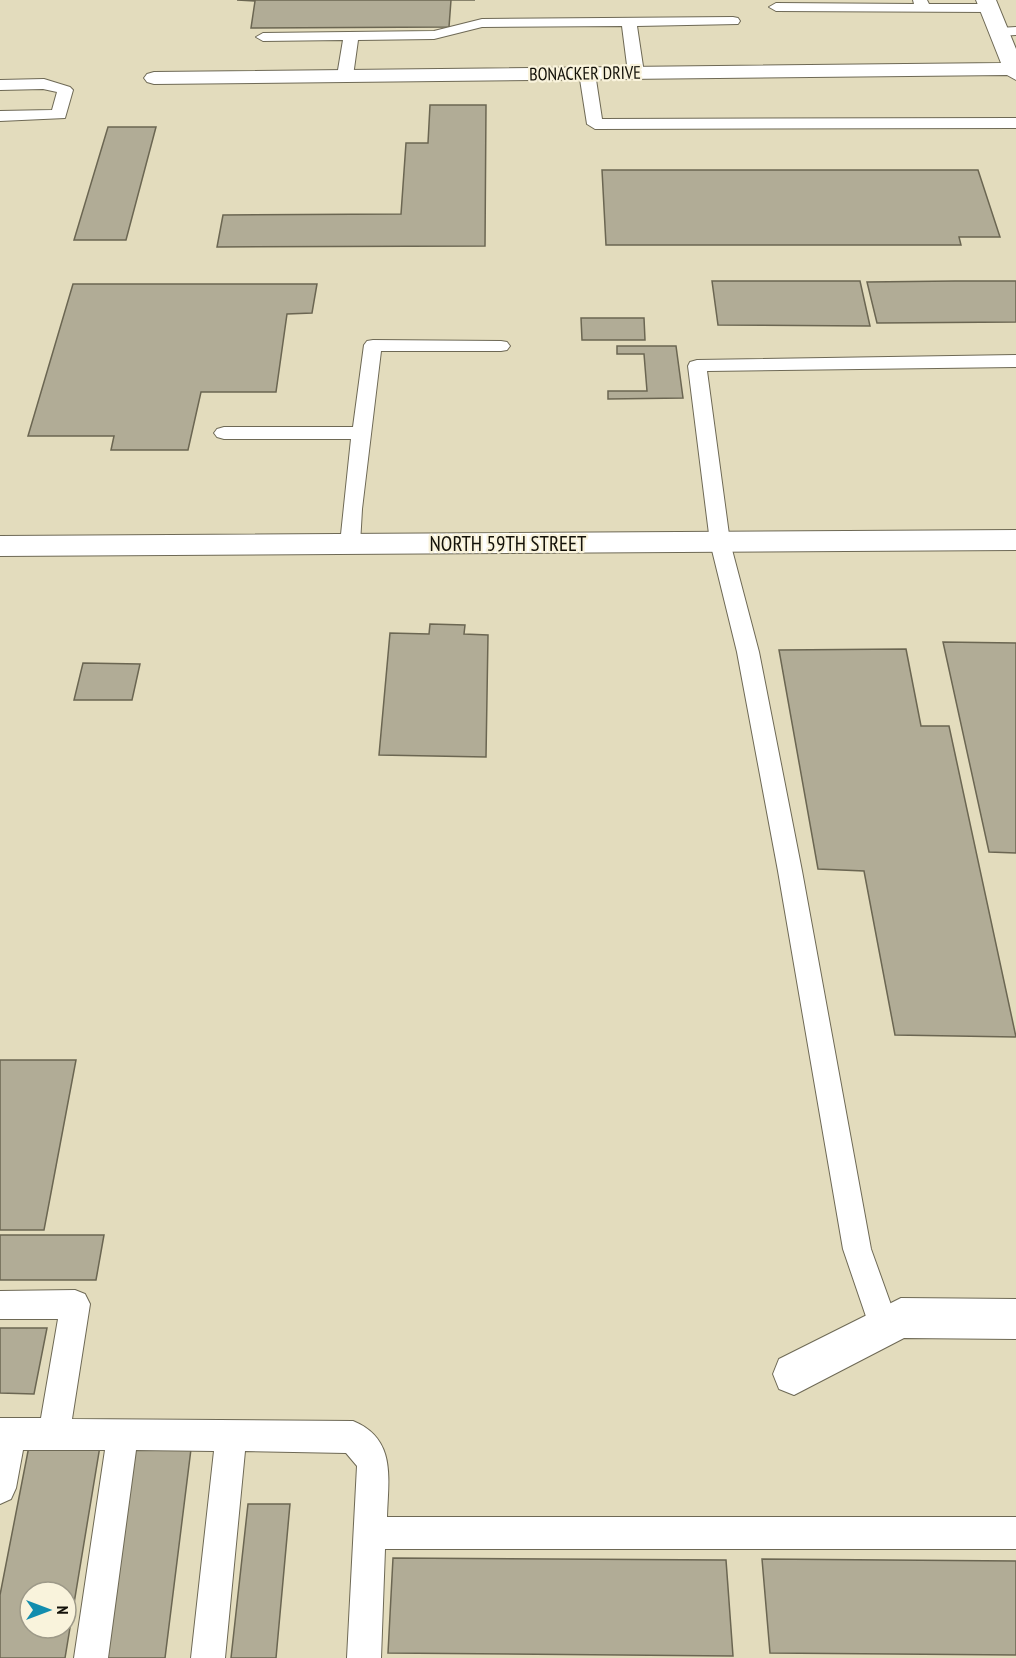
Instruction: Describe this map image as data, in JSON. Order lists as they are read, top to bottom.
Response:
{
  "streets": {
    "street": ["BONACKER DRIVE", "NORTH 59TH STREET"]
  },
  "north": "right"
}
